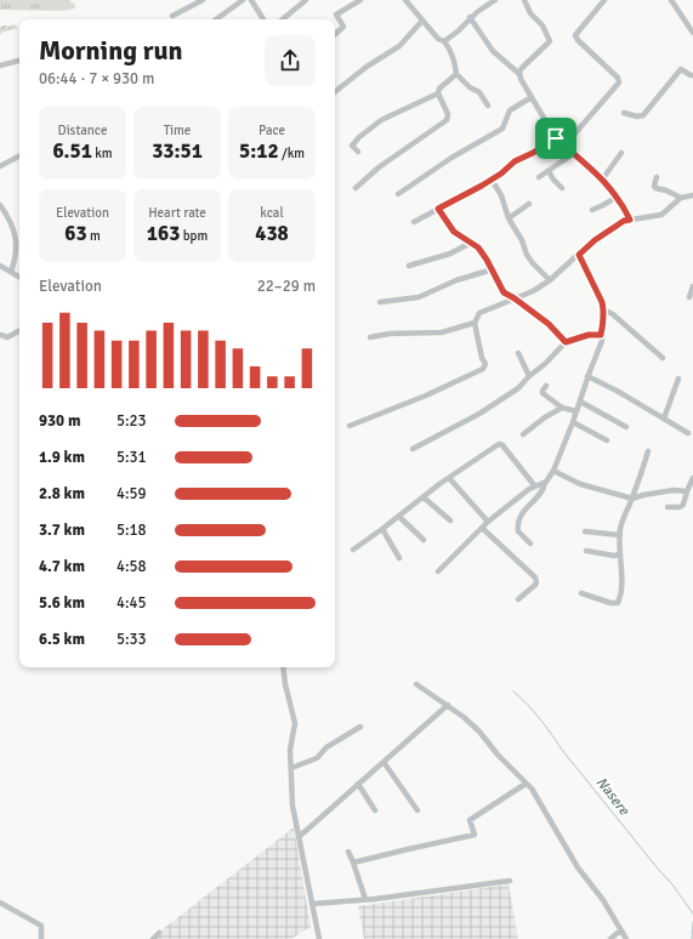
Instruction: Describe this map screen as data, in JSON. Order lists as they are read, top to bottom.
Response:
{
  "water": ["Nasere"],
  "page": {
    "heading": ["Morning run", "06:44 · 7 × 930 m"],
    "stats": [
      ["Distance", "6.51 km"],
      ["Time", "33:51"],
      ["Pace", "5:12 /km"],
      ["Elevation", "63 m"],
      ["Heart rate", "163 bpm"],
      ["kcal", "438"]
    ],
    "chart": ["Elevation", "22–29 m"],
    "list": [
      {
        "name": "930 m",
        "note": "5:23"
      },
      {
        "name": "1.9 km",
        "note": "5:31"
      },
      {
        "name": "2.8 km",
        "note": "4:59"
      },
      {
        "name": "3.7 km",
        "note": "5:18"
      },
      {
        "name": "4.7 km",
        "note": "4:58"
      },
      {
        "name": "5.6 km",
        "note": "4:45"
      },
      {
        "name": "6.5 km",
        "note": "5:33"
      }
    ]
  }
}
